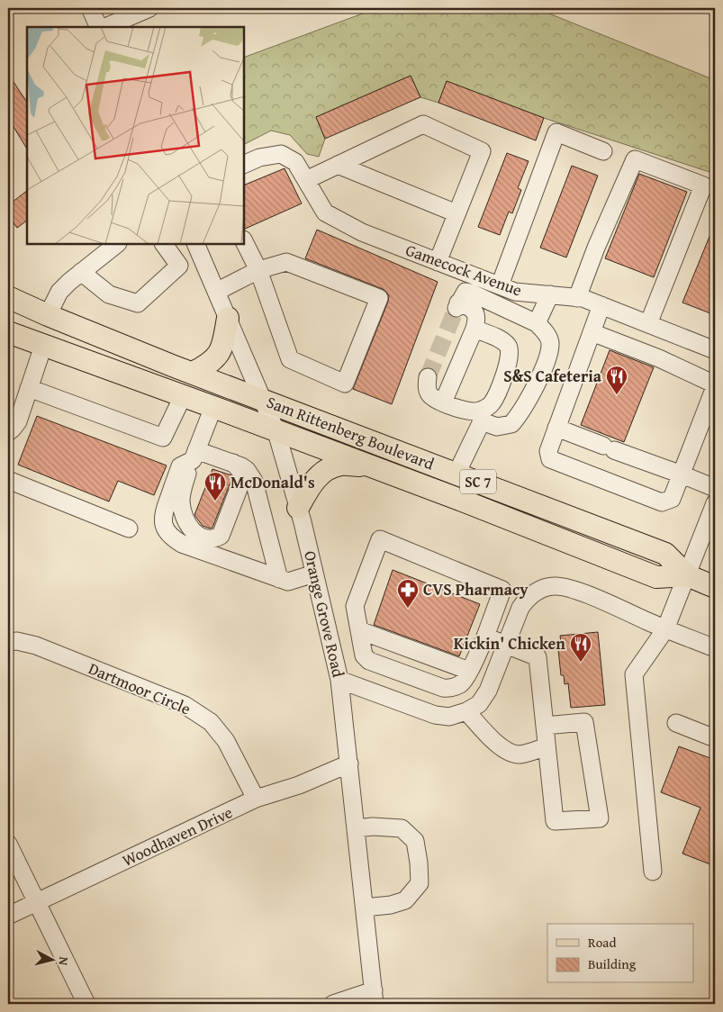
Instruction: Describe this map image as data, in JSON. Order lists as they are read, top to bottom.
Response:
{
  "streets": {
    "main road": ["Sam Rittenberg Boulevard", "SC 7"],
    "street": [
      "Gamecock Avenue",
      "Orange Grove Road",
      "Dartmoor Circle",
      "Woodhaven Drive"
    ]
  },
  "crossings": [
    ["Sam Rittenberg Boulevard", "Orange Grove Road"],
    ["Orange Grove Road", "Woodhaven Drive"],
    ["Dartmoor Circle", "Woodhaven Drive"]
  ],
  "places": {
    "restaurant": ["S&S Cafeteria", "McDonald's", "Kickin' Chicken"],
    "pharmacy": ["CVS Pharmacy"]
  },
  "legend": ["Road", "Building"],
  "north": "right"
}
